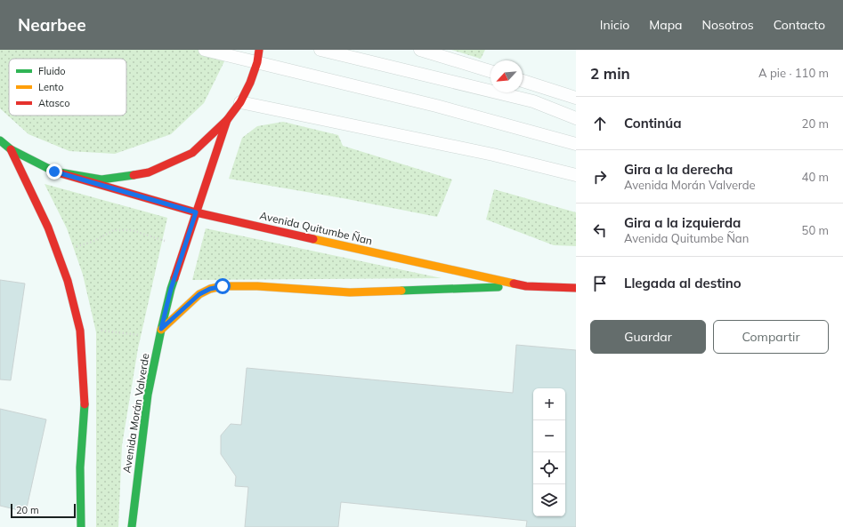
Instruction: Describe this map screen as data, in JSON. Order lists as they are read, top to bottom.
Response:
{
  "streets": {
    "main road": ["Avenida Quitumbe Ñan", "Avenida Morán Valverde"]
  },
  "crossings": [
    ["Avenida Quitumbe Ñan", "Avenida Morán Valverde"]
  ],
  "legend": ["Fluido", "Lento", "Atasco"],
  "scale_bar": "20 m",
  "north": "bottom left",
  "page": {
    "header": "Nearbee",
    "nav": [
      "Inicio",
      "Mapa",
      "Nosotros",
      "Contacto"
    ],
    "heading": ["2 min", "A pie · 110 m"],
    "list": [
      ["Continúa", "20 m"],
      ["Gira a la derecha", "Avenida Morán Valverde", "40 m"],
      ["Gira a la izquierda", "Avenida Quitumbe Ñan", "50 m"],
      "Llegada al destino"
    ],
    "buttons": ["Guardar", "Compartir"],
    "map_buttons": ["+", "−"],
    "scale": "20 m"
  }
}
